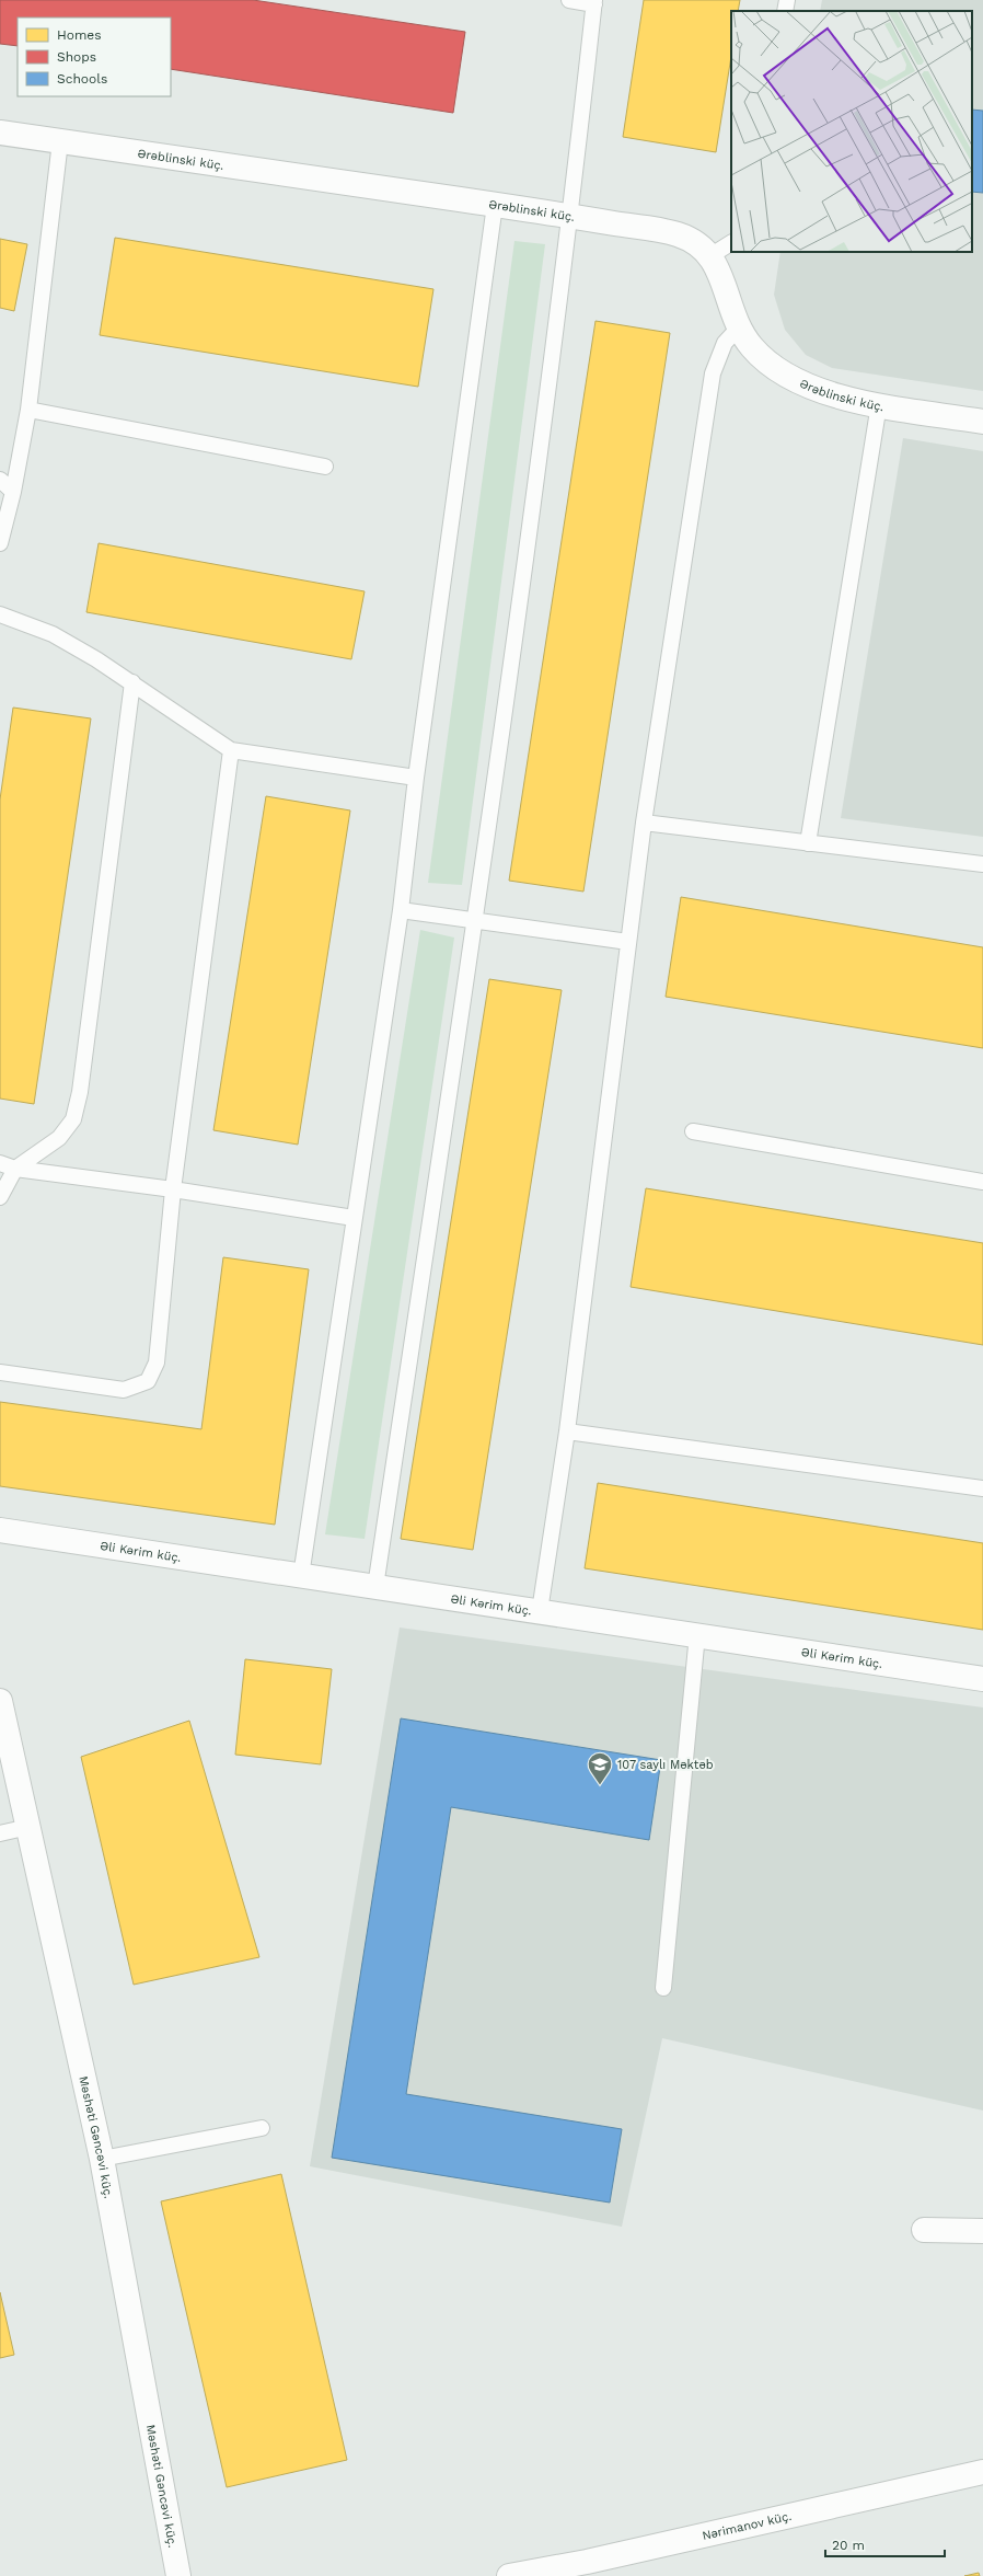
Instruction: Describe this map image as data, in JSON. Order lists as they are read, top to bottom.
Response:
{
  "streets": {
    "street": [
      "Ərəblinski küç.",
      "Əli Kərim küç.",
      "Məshəti Gəncəvi küç.",
      "Nərimanov küç."
    ]
  },
  "places": {
    "school or university": ["107 saylı Məktəb"]
  },
  "legend": ["Homes", "Shops", "Schools"],
  "scale_bar": "20 m"
}
